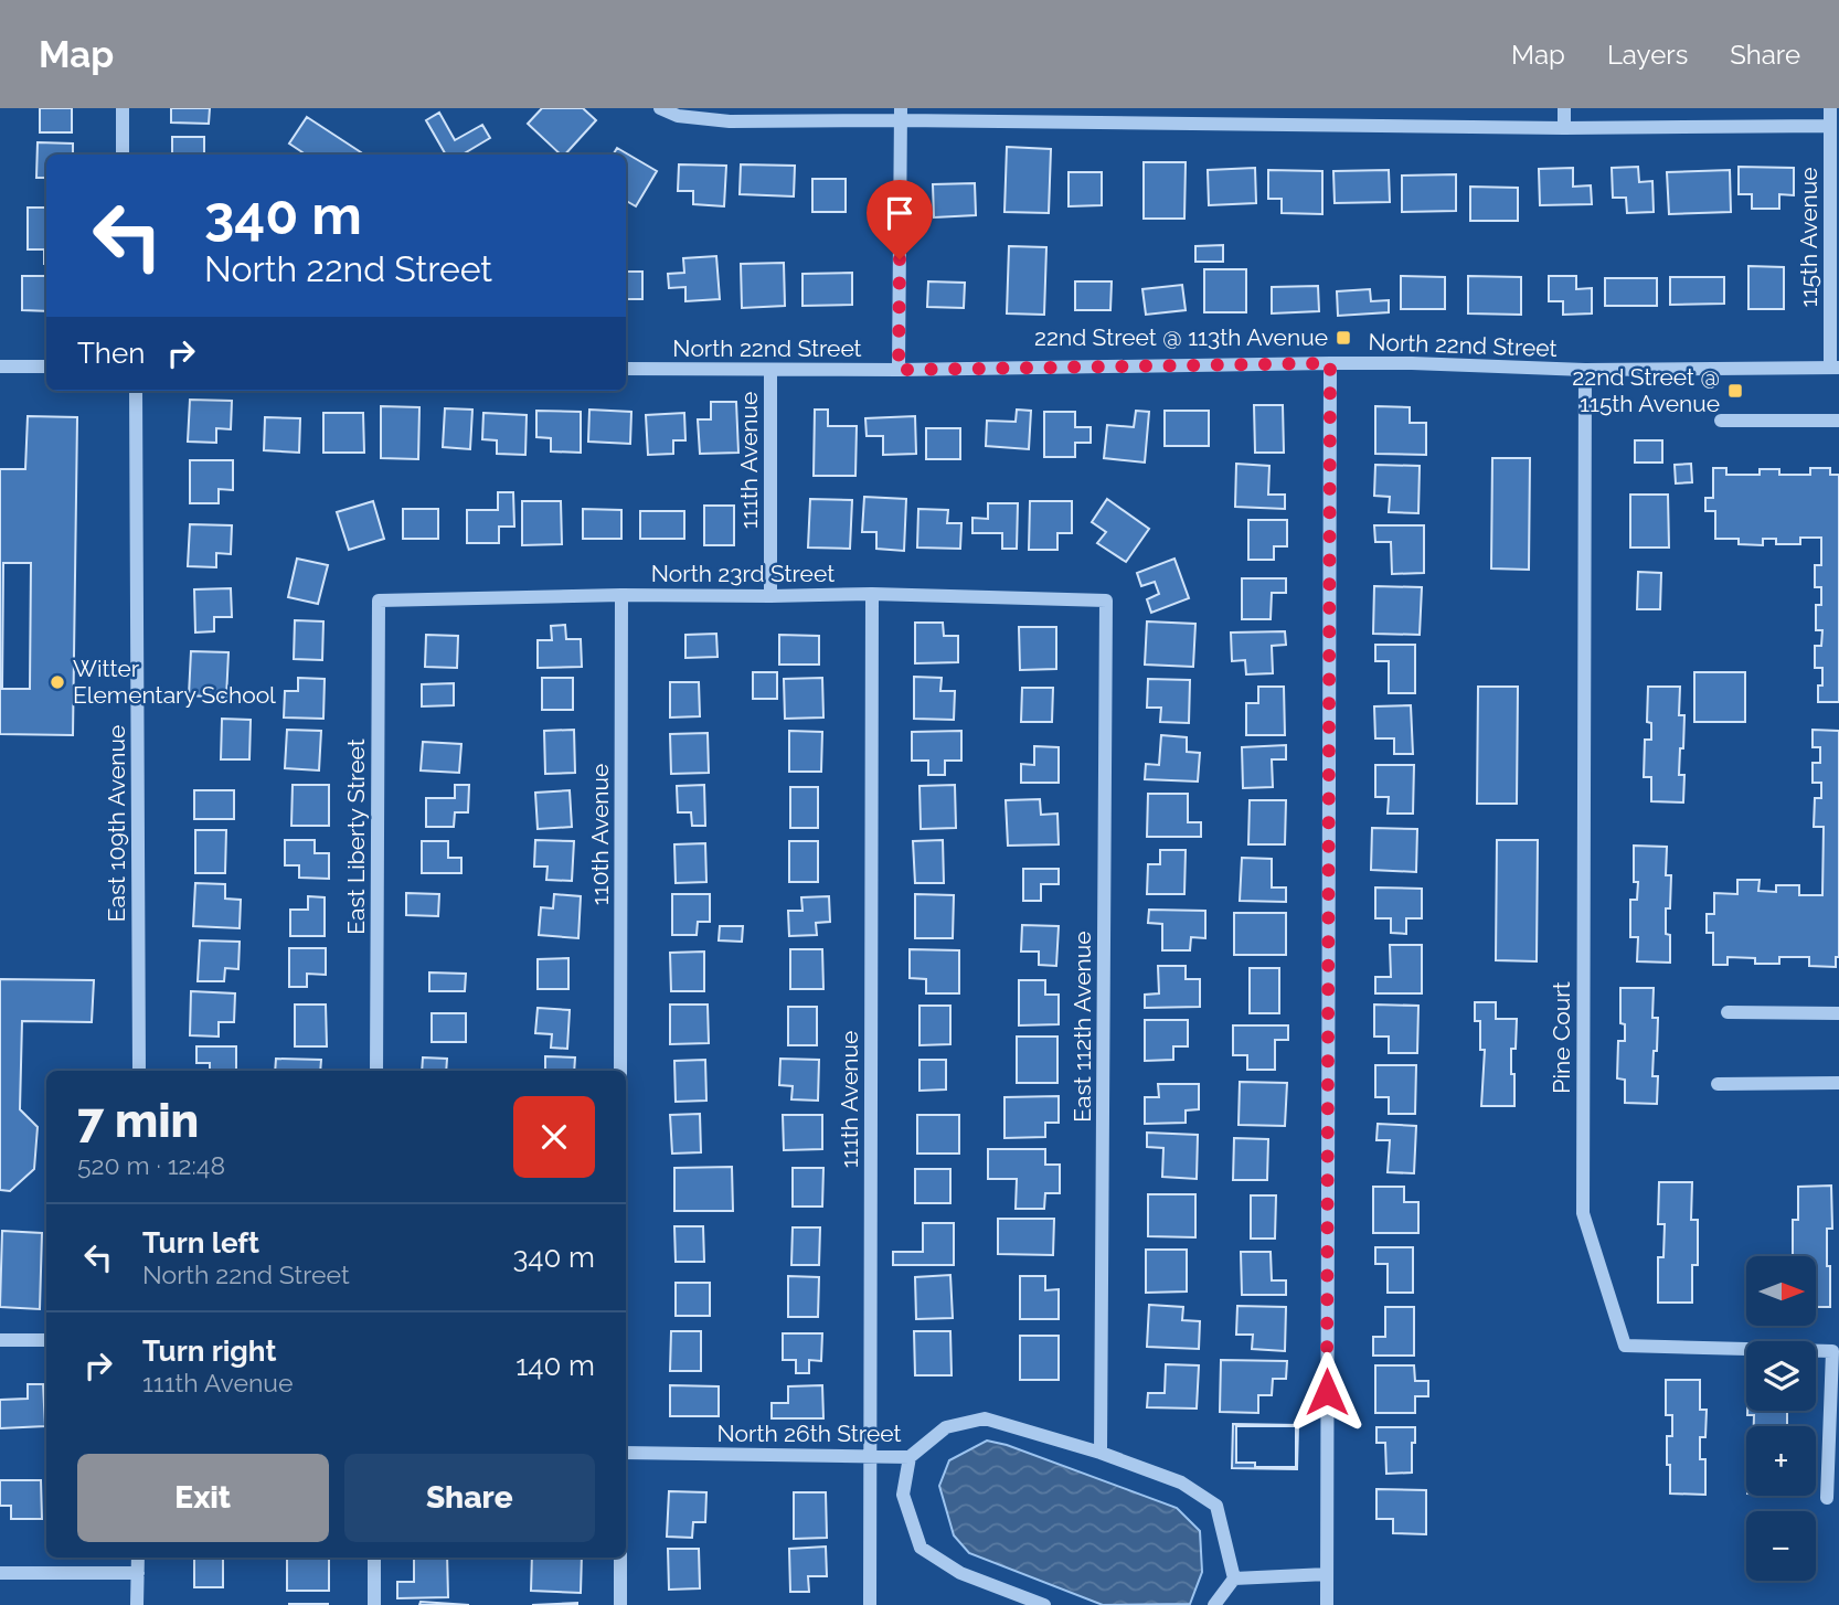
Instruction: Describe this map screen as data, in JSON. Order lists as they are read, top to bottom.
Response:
{
  "streets": {
    "street": [
      "115th Avenue",
      "North 22nd Street",
      "111th Avenue",
      "North 23rd Street",
      "East 109th Avenue",
      "110th Avenue",
      "East Liberty Street",
      "East 112th Avenue",
      "Pine Court",
      "North 26th Street"
    ]
  },
  "crossings": [
    ["115th Avenue", "North 22nd Street"],
    ["North 22nd Street", "111th Avenue"],
    ["North 22nd Street", "Pine Court"],
    ["111th Avenue", "North 23rd Street"],
    ["111th Avenue", "North 26th Street"],
    ["North 23rd Street", "110th Avenue"],
    ["North 23rd Street", "East Liberty Street"],
    ["North 23rd Street", "East 112th Avenue"],
    ["East 112th Avenue", "North 26th Street"]
  ],
  "places": {
    "transit": ["22nd Street @ 113th Avenue", "22nd Street @ 115th Avenue"],
    "other": ["Witter Elementary School"]
  },
  "north": "right",
  "page": {
    "header": "Map",
    "nav": ["Map", "Layers", "Share"],
    "turn": ["340 m", "North 22nd Street"],
    "then": "Then",
    "heading": ["7 min", "520 m · 12:48"],
    "list": [
      {
        "name": "Turn left",
        "note": "North 22nd Street",
        "value": "340 m"
      },
      {
        "name": "Turn right",
        "note": "111th Avenue",
        "value": "140 m"
      }
    ],
    "map_buttons": ["+", "−"],
    "buttons": ["Exit", "Share"]
  }
}
